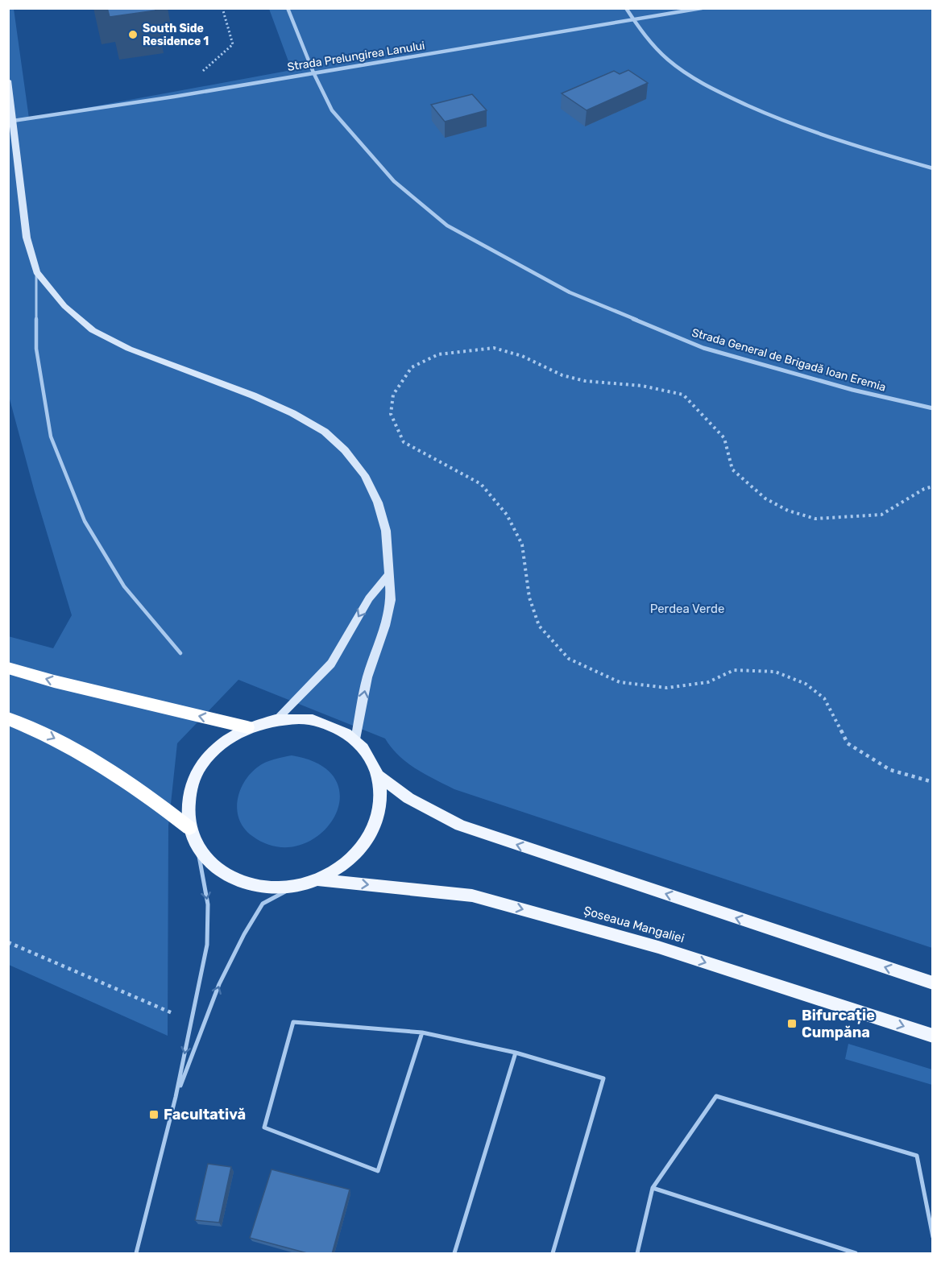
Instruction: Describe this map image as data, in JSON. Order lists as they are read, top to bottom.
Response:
{
  "streets": {
    "main road": ["Șoseaua Mangaliei"],
    "street": ["Strada Prelungirea Lanului", "Strada General de Brigadă Ioan Eremia"]
  },
  "crossings": [
    ["Strada Prelungirea Lanului", "Strada General de Brigadă Ioan Eremia"]
  ],
  "parks": ["Perdea Verde"],
  "places": {
    "other": ["South Side Residence 1"],
    "transit": ["Bifurcație Cumpăna", "Facultativă"]
  }
}
